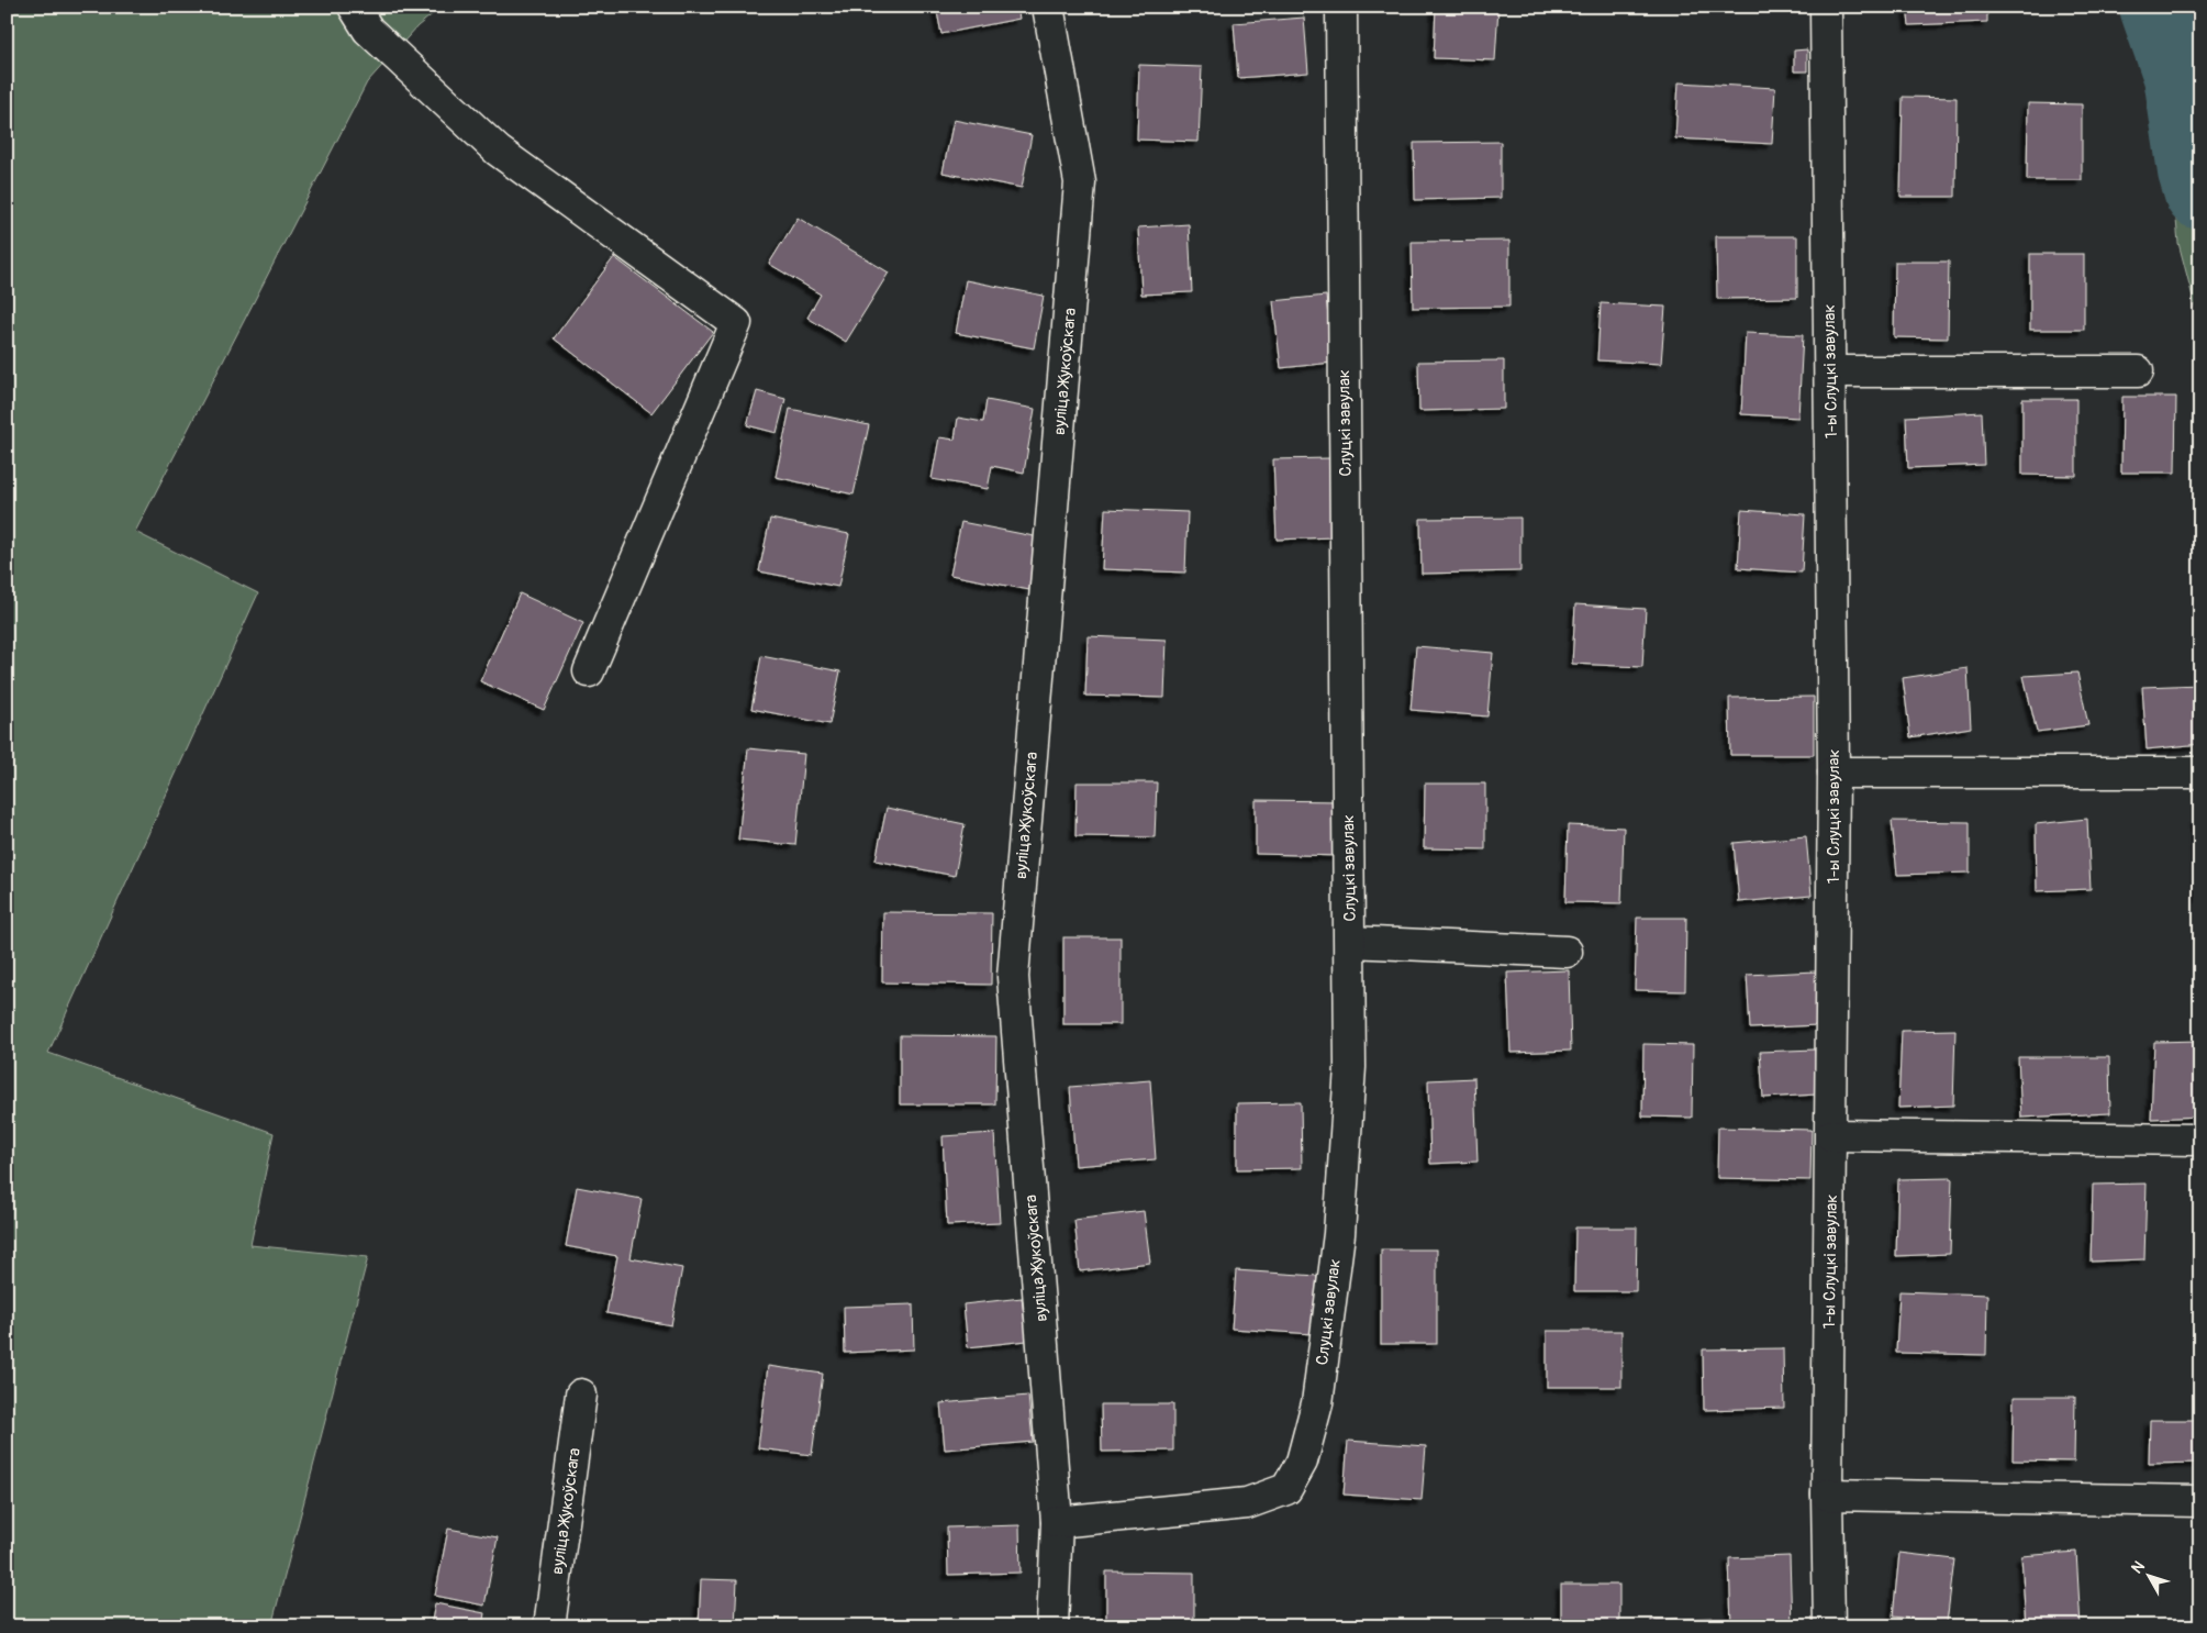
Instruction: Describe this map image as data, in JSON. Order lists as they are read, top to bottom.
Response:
{
  "streets": {
    "street": ["вуліца Жукоўскага", "1-ы Слуцкі завулак", "Слуцкі завулак"]
  },
  "crossings": [
    ["вуліца Жукоўскага", "Слуцкі завулак"]
  ],
  "north": "top left"
}
